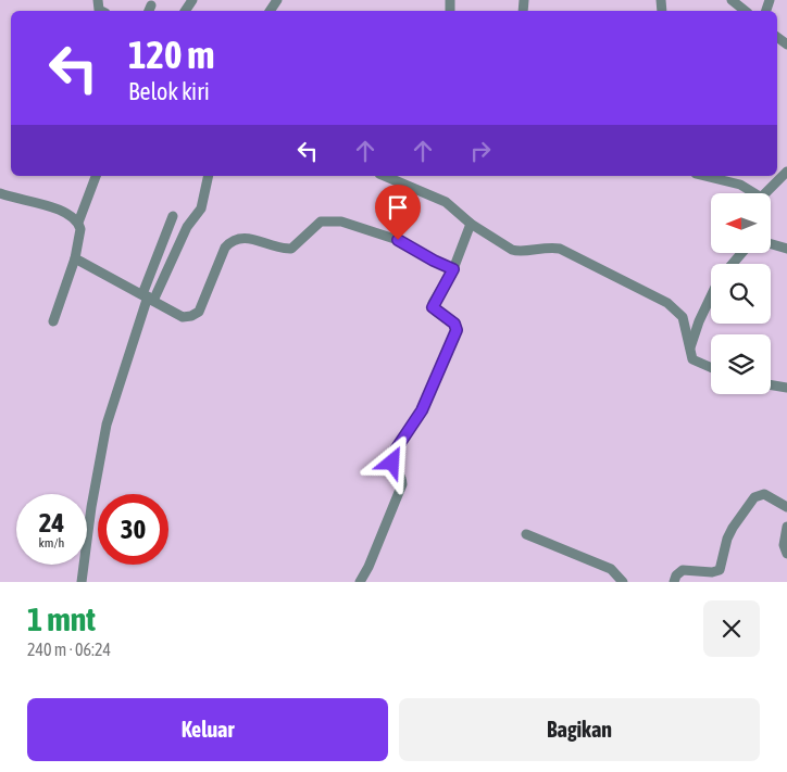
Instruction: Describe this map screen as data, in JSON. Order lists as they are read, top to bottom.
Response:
{
  "north": "left",
  "page": {
    "turn": ["120 m", "Belok kiri"],
    "speed": "24 km/h",
    "limit": "30",
    "heading": ["1 mnt", "240 m · 06:24"],
    "buttons": ["Keluar", "Bagikan"]
  }
}
